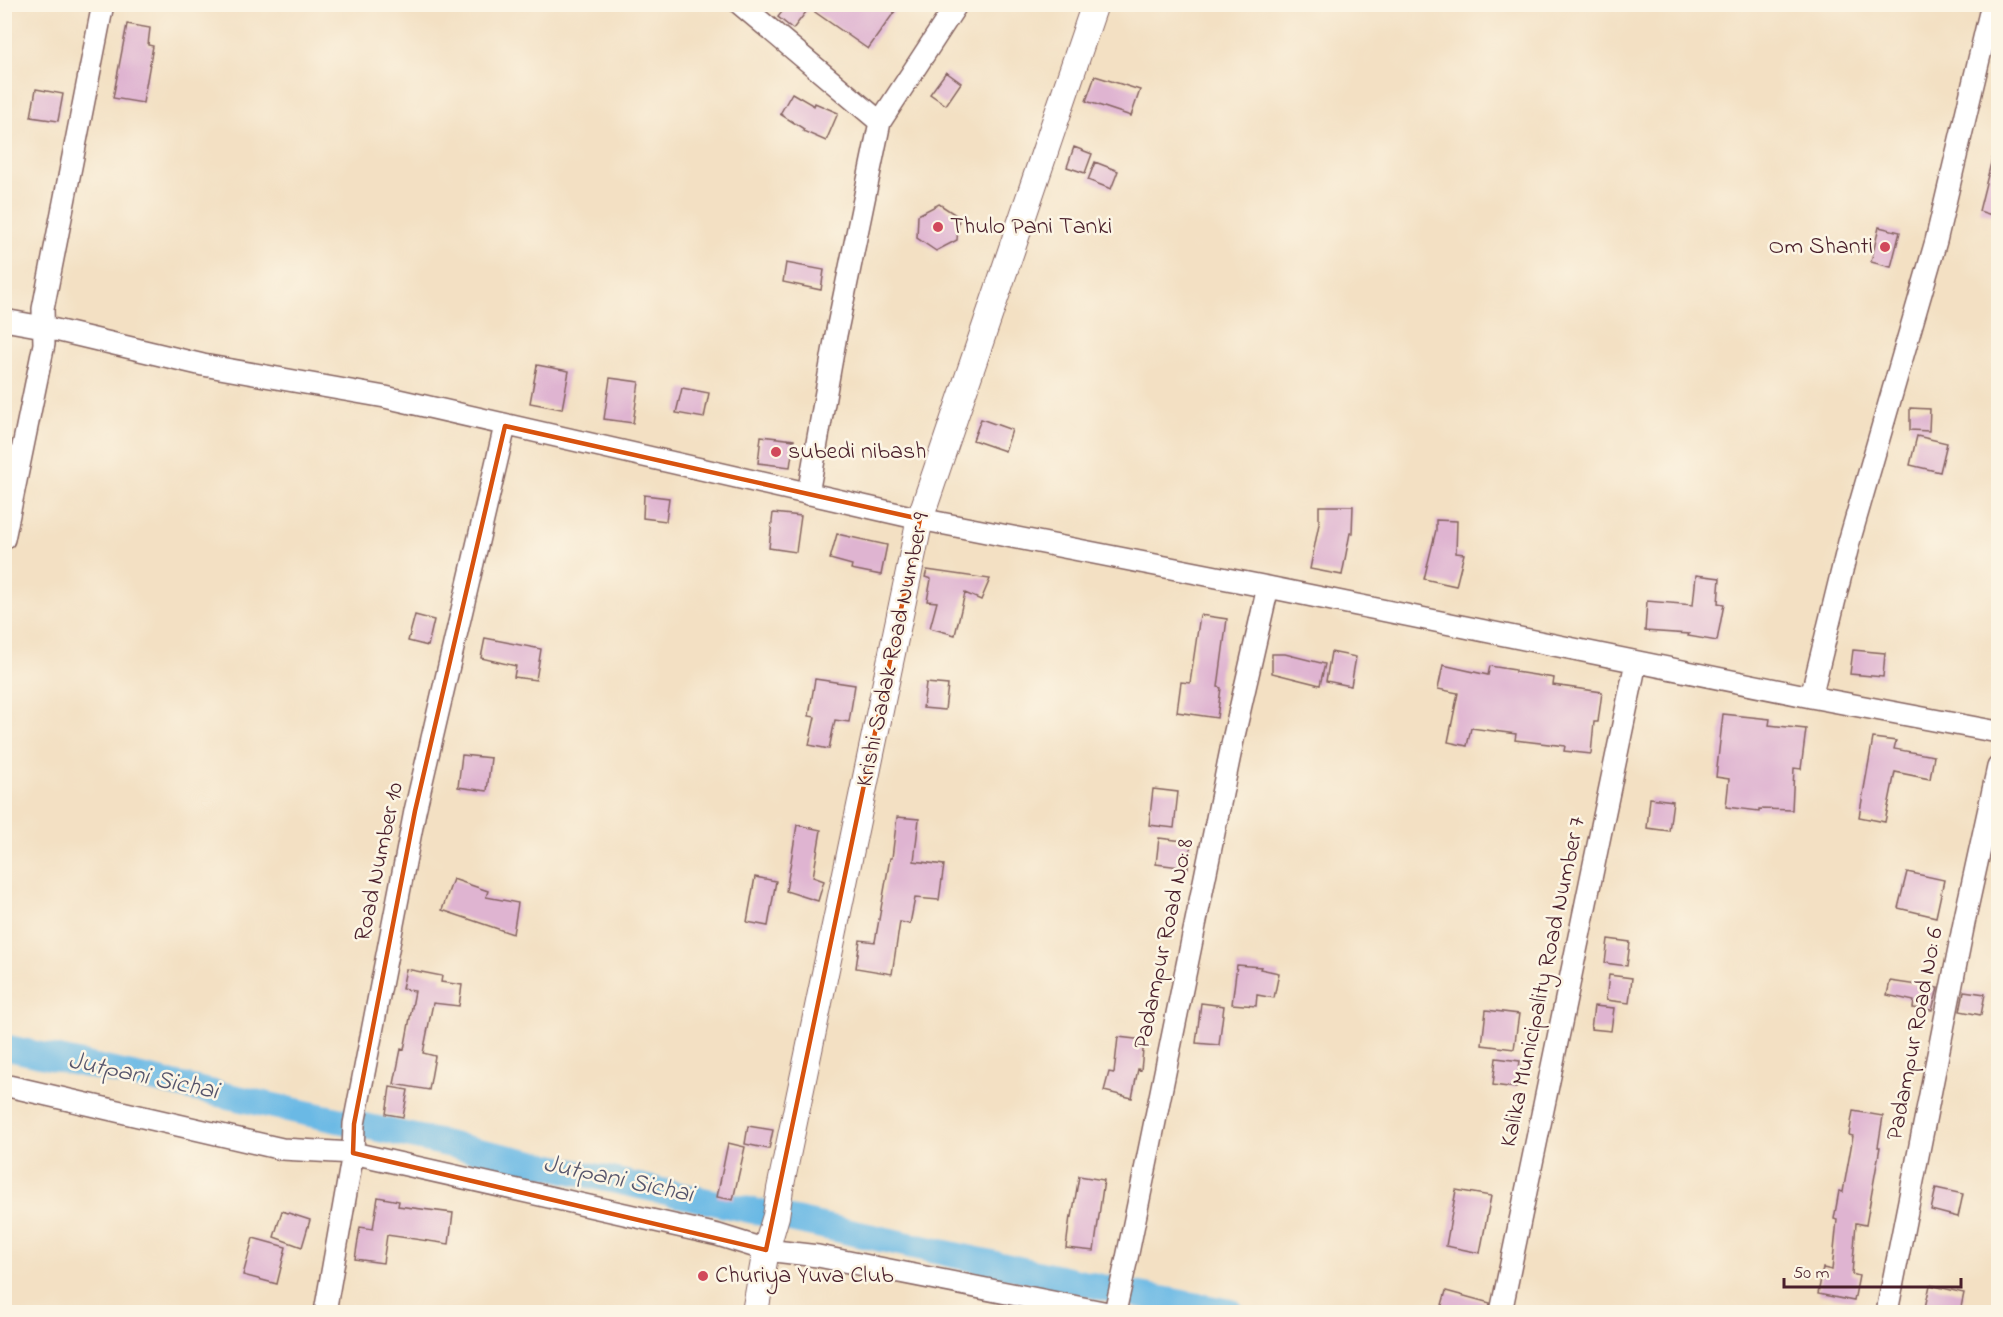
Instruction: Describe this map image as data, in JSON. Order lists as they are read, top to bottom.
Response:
{
  "streets": {
    "street": [
      "Krishi Sadak Road Number 9",
      "Road Number 10",
      "Padampur Road No: 8",
      "Kalika Municipality Road Number 7",
      "Padampur Road No: 6"
    ]
  },
  "water": ["Jutpani Sichai"],
  "places": [
    "Thulo Pani Tanki",
    "Om Shanti",
    "subedi nibash",
    "Churiya Yuva Club"
  ],
  "scale_bar": "50 m"
}
